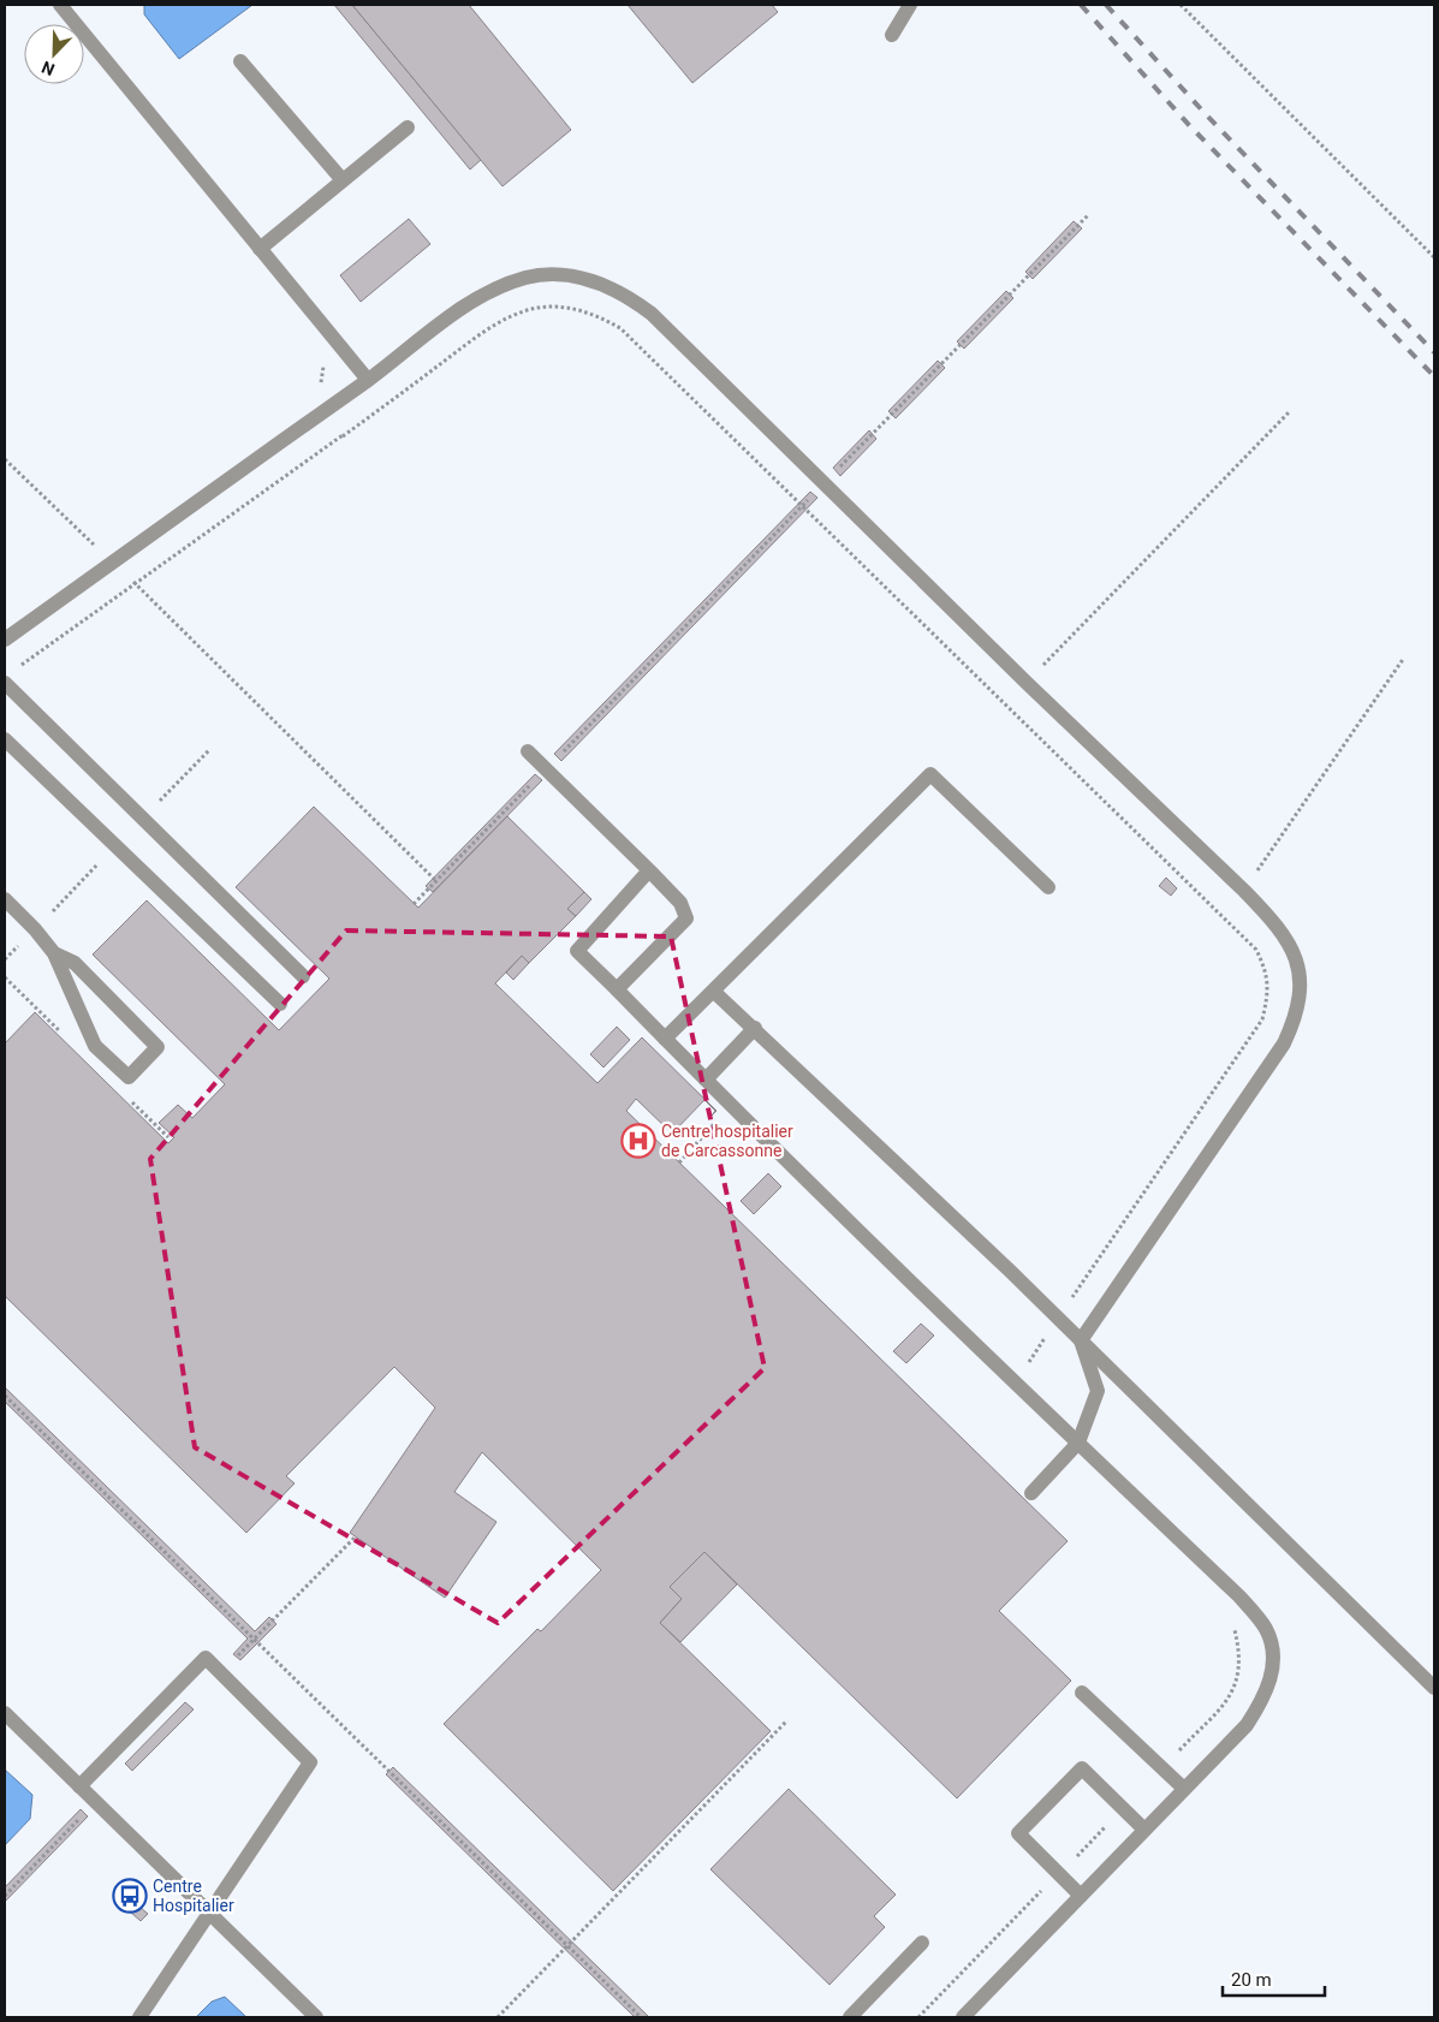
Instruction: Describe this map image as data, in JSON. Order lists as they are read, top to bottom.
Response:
{
  "places": {
    "hospital": ["Centre hospitalier de Carcassonne"],
    "bus stop": ["Centre Hospitalier"]
  },
  "scale_bar": "20 m",
  "north": "bottom left"
}
